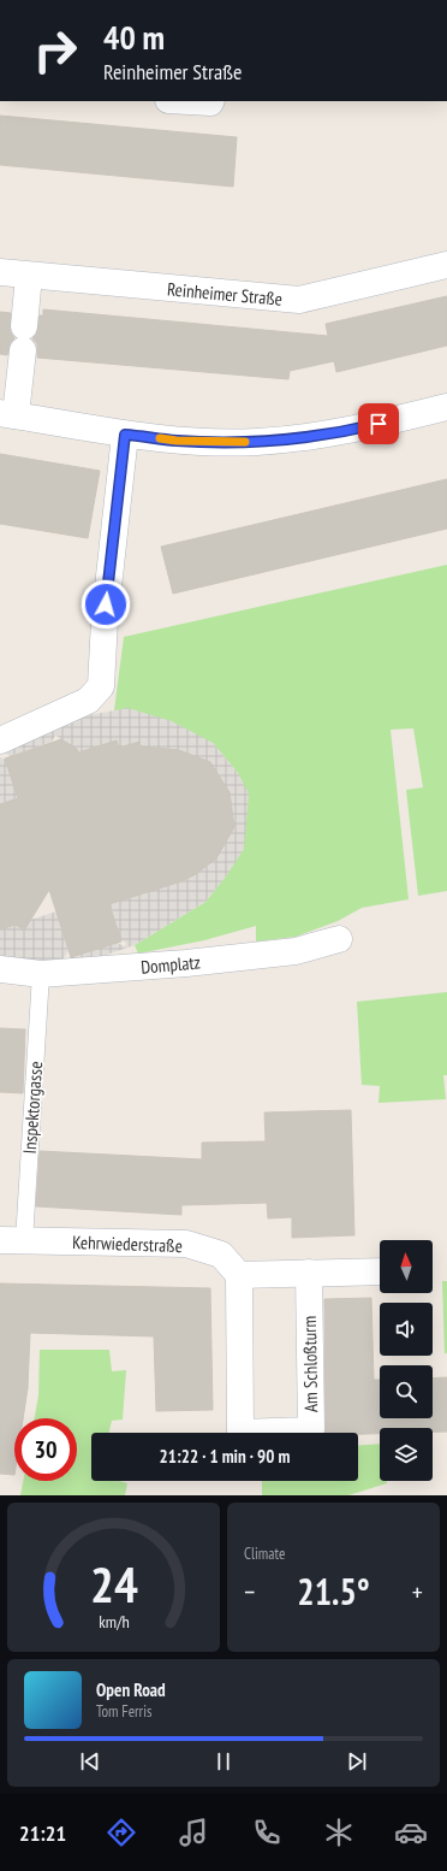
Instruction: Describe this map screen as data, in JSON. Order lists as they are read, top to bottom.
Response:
{
  "streets": {
    "street": [
      "Reinheimer Straße",
      "Domplatz",
      "Kehrwiederstraße",
      "Am Schloßturm"
    ],
    "lane": ["Inspektorgasse"]
  },
  "crossings": [
    ["Domplatz", "Inspektorgasse"],
    ["Inspektorgasse", "Kehrwiederstraße"],
    ["Kehrwiederstraße", "Am Schloßturm"]
  ],
  "north": "top",
  "page": {
    "turn": ["40 m", "Reinheimer Straße"],
    "limit": "30",
    "trip": "21:22 · 1 min · 90 m",
    "tile": "Climate",
    "heat": ["−", "21.5°", "+"],
    "song": ["Open Road", "Tom Ferris"],
    "tabs": "21:21",
    "gauge": ["24", "km/h"]
  }
}
